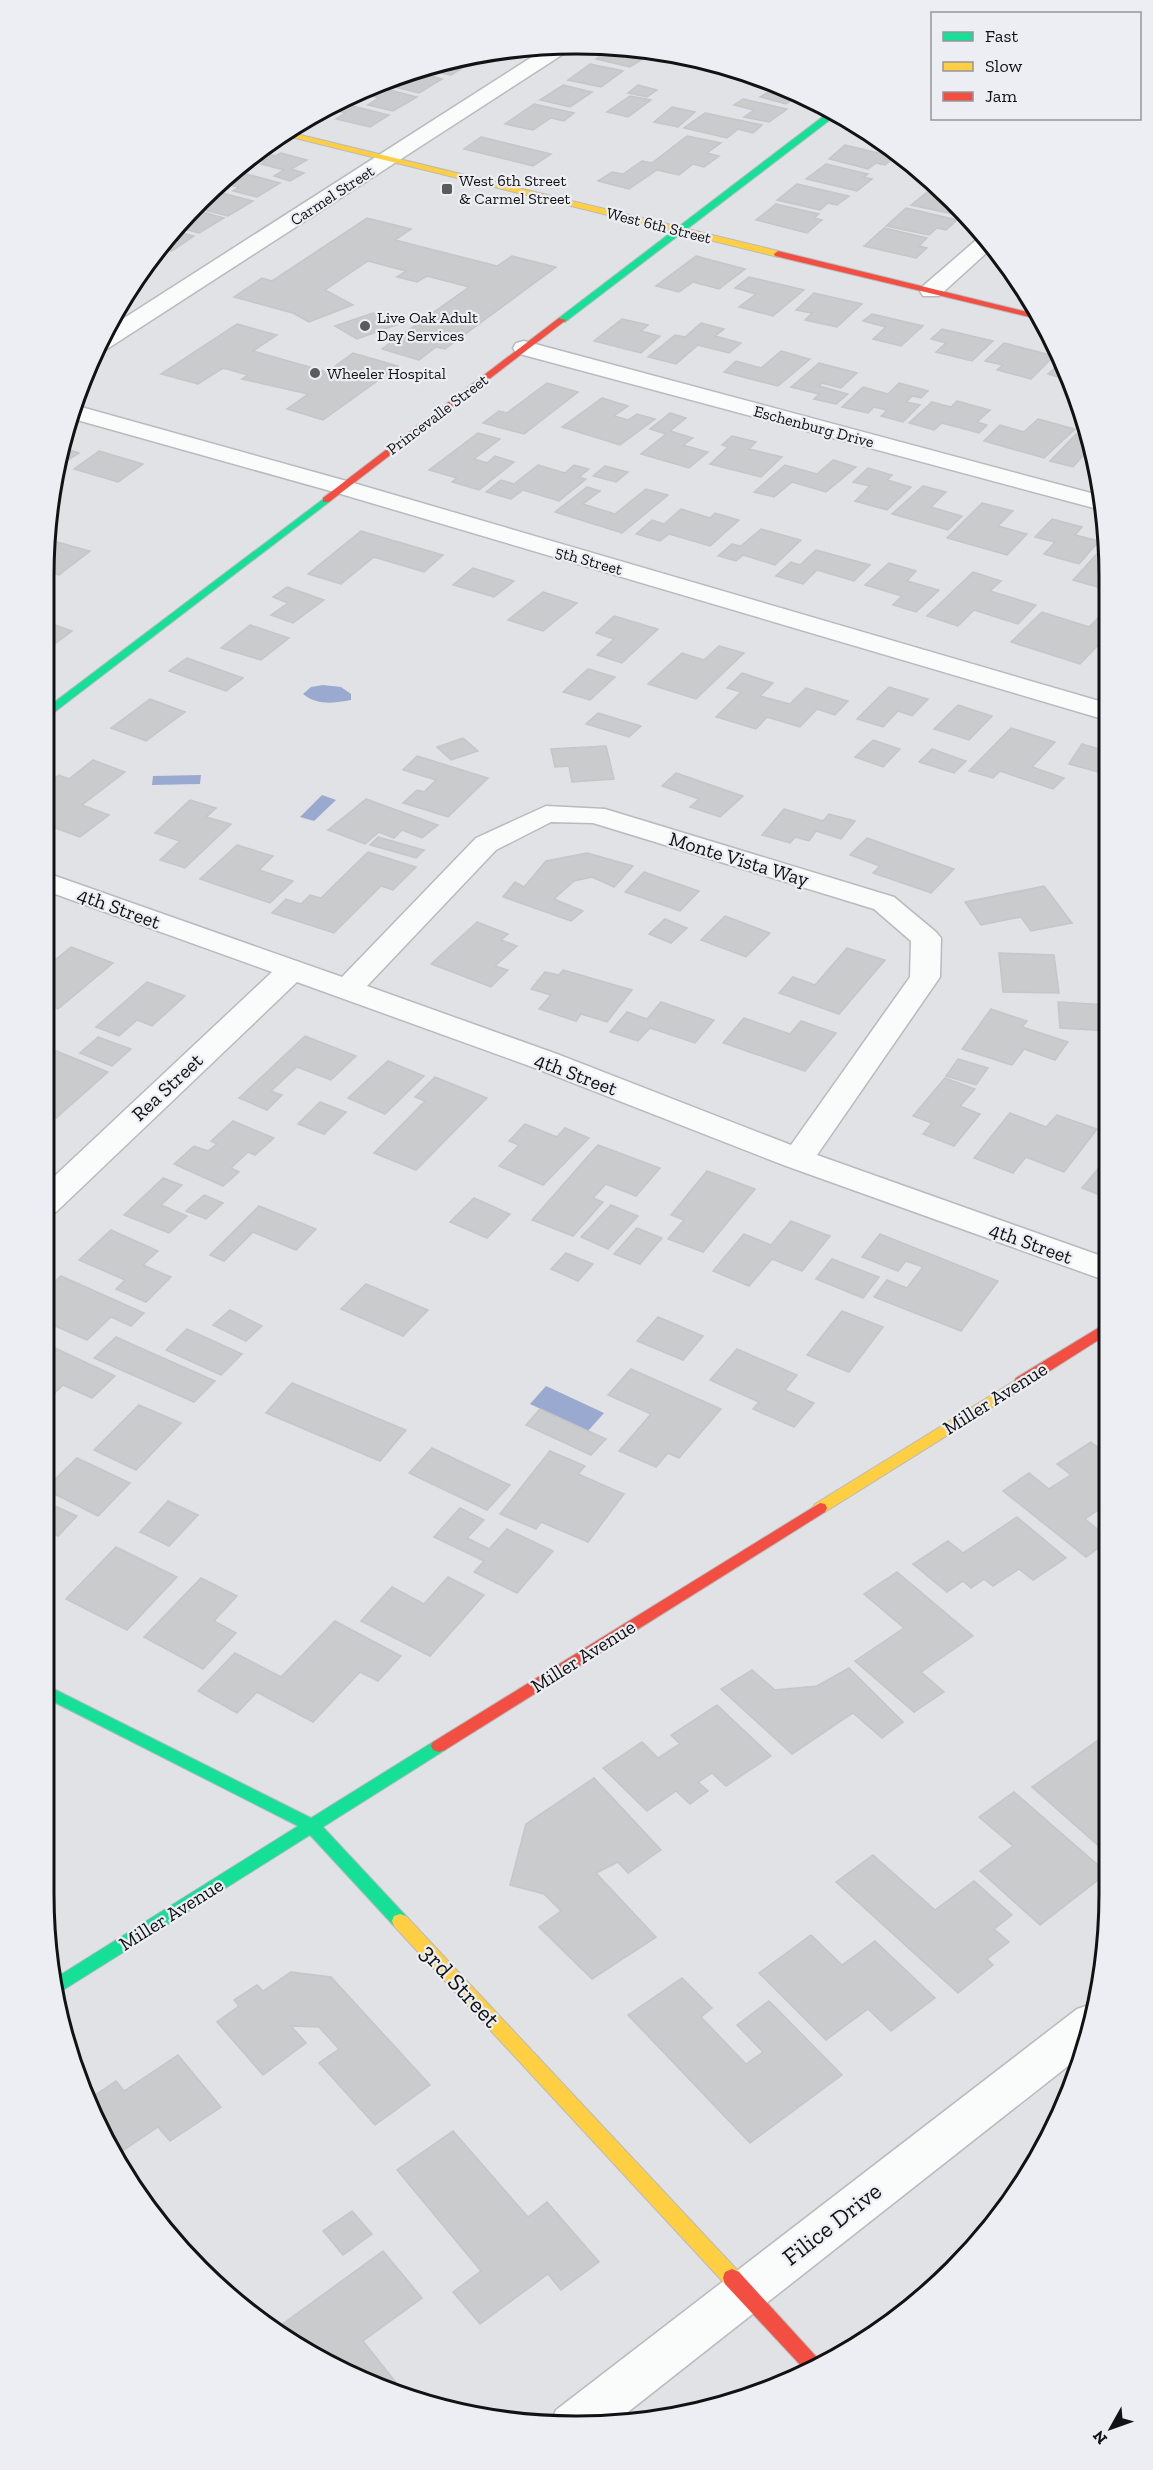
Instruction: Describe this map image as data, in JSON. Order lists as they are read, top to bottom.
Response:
{
  "streets": {
    "street": [
      "Carmel Street",
      "West 6th Street",
      "Princevalle Street",
      "Eschenburg Drive",
      "5th Street",
      "Monte Vista Way",
      "4th Street",
      "Rea Street",
      "Miller Avenue",
      "3rd Street",
      "Filice Drive"
    ]
  },
  "crossings": [
    ["Carmel Street", "West 6th Street"],
    ["West 6th Street", "Princevalle Street"],
    ["Princevalle Street", "Eschenburg Drive"],
    ["Princevalle Street", "5th Street"],
    ["Monte Vista Way", "4th Street"],
    ["4th Street", "Rea Street"],
    ["Miller Avenue", "3rd Street"],
    ["3rd Street", "Filice Drive"]
  ],
  "places": {
    "transit": ["West 6th Street & Carmel Street"],
    "other": ["Live Oak Adult Day Services", "Wheeler Hospital"]
  },
  "legend": ["Fast", "Slow", "Jam"],
  "north": "bottom left"
}
